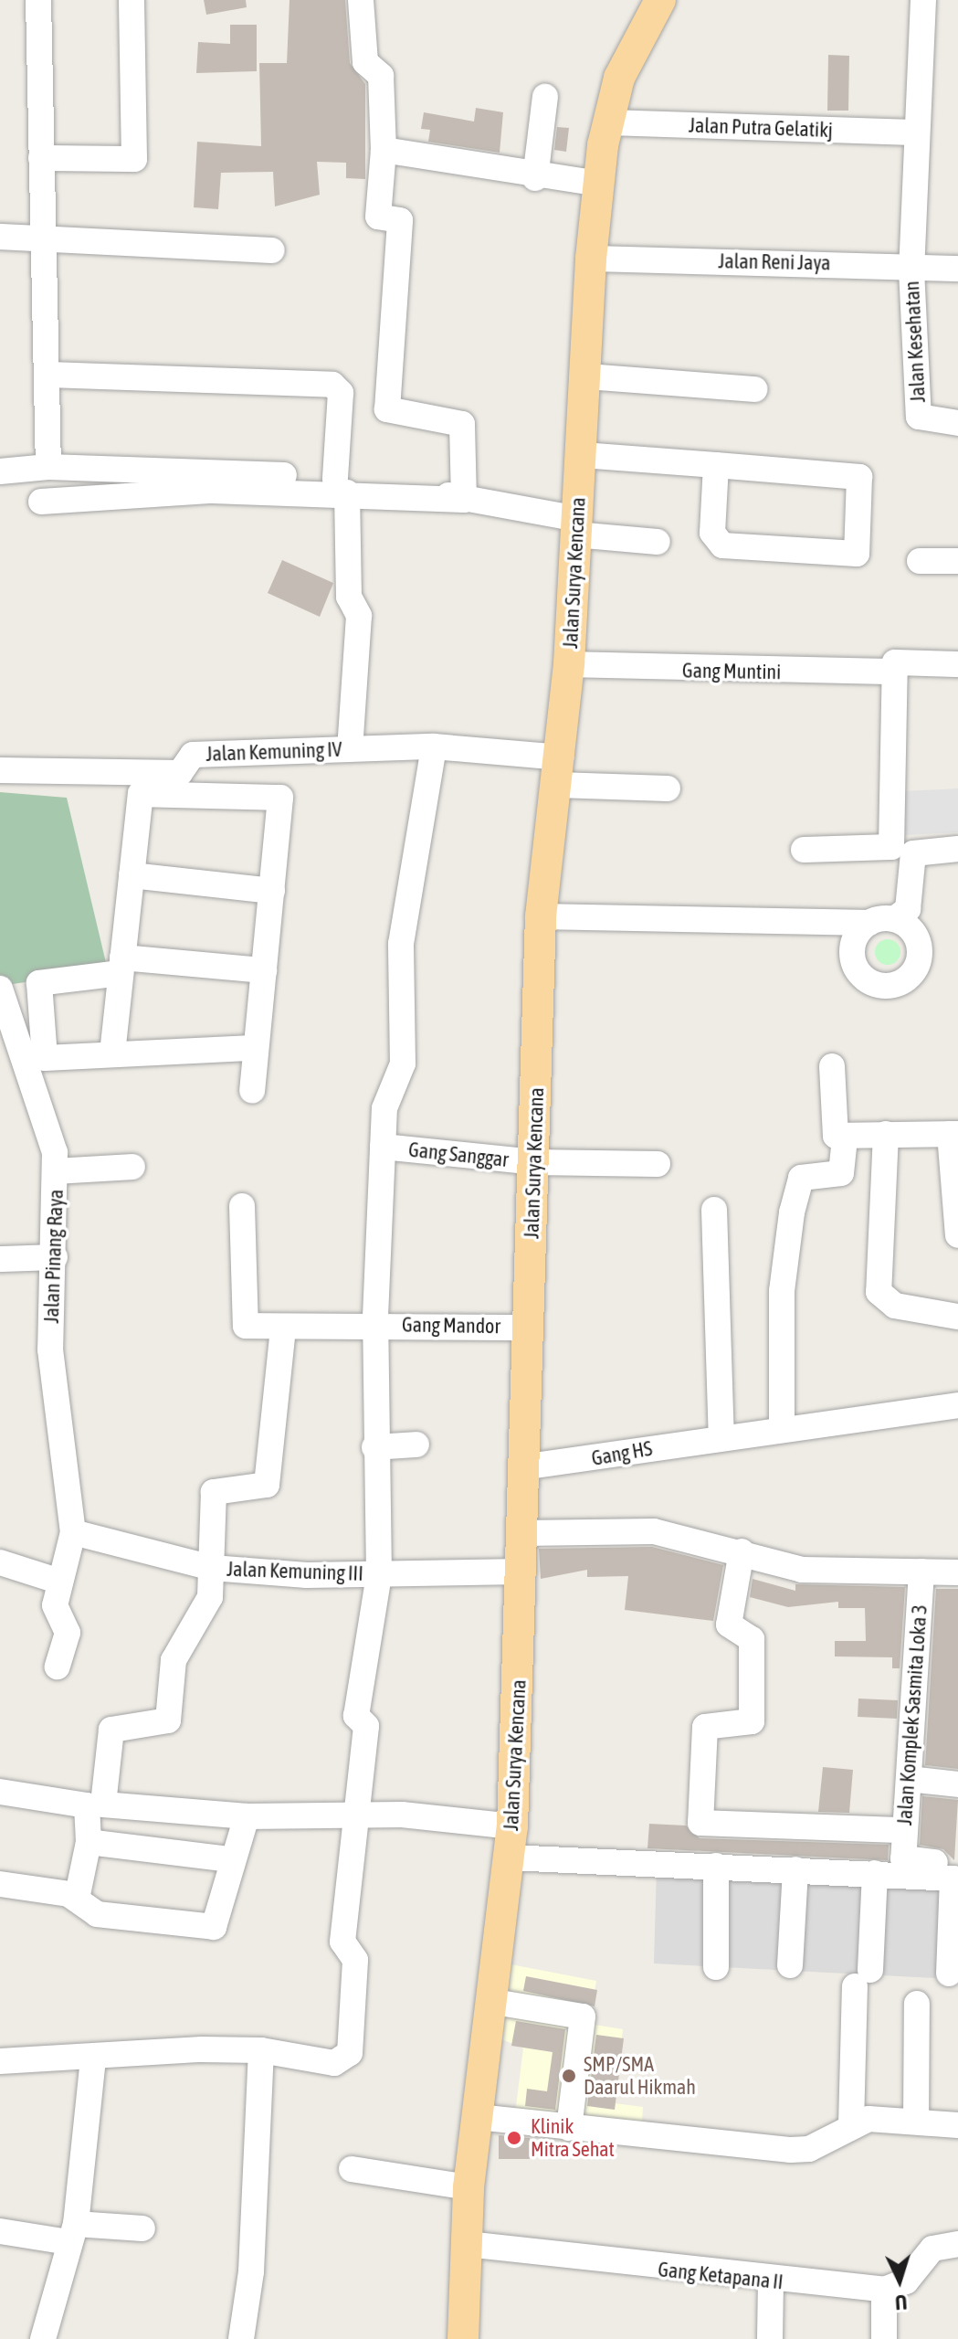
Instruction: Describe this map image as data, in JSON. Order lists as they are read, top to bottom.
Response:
{
  "streets": {
    "main road": ["Jalan Surya Kencana"],
    "street": [
      "Jalan Putra Gelatikj",
      "Jalan Reni Jaya",
      "Jalan Kesehatan",
      "Gang Muntini",
      "Jalan Kemuning IV",
      "Gang Sanggar",
      "Jalan Pinang Raya",
      "Gang Mandor",
      "Gang HS",
      "Jalan Kemuning III",
      "Jalan Komplek Sasmita Loka 3",
      "Gang Ketapana II"
    ]
  },
  "crossings": [
    ["Jalan Putra Gelatikj", "Jalan Surya Kencana"],
    ["Jalan Reni Jaya", "Jalan Kesehatan"],
    ["Jalan Reni Jaya", "Jalan Surya Kencana"],
    ["Jalan Surya Kencana", "Gang Muntini"],
    ["Jalan Surya Kencana", "Jalan Kemuning IV"],
    ["Jalan Surya Kencana", "Gang Sanggar"],
    ["Jalan Surya Kencana", "Gang Mandor"],
    ["Jalan Surya Kencana", "Gang HS"],
    ["Jalan Surya Kencana", "Jalan Kemuning III"],
    ["Jalan Surya Kencana", "Gang Ketapana II"],
    ["Jalan Pinang Raya", "Jalan Kemuning III"]
  ],
  "places": ["SMP/SMA Daarul Hikmah", "Klinik Mitra Sehat"],
  "north": "bottom"
}
